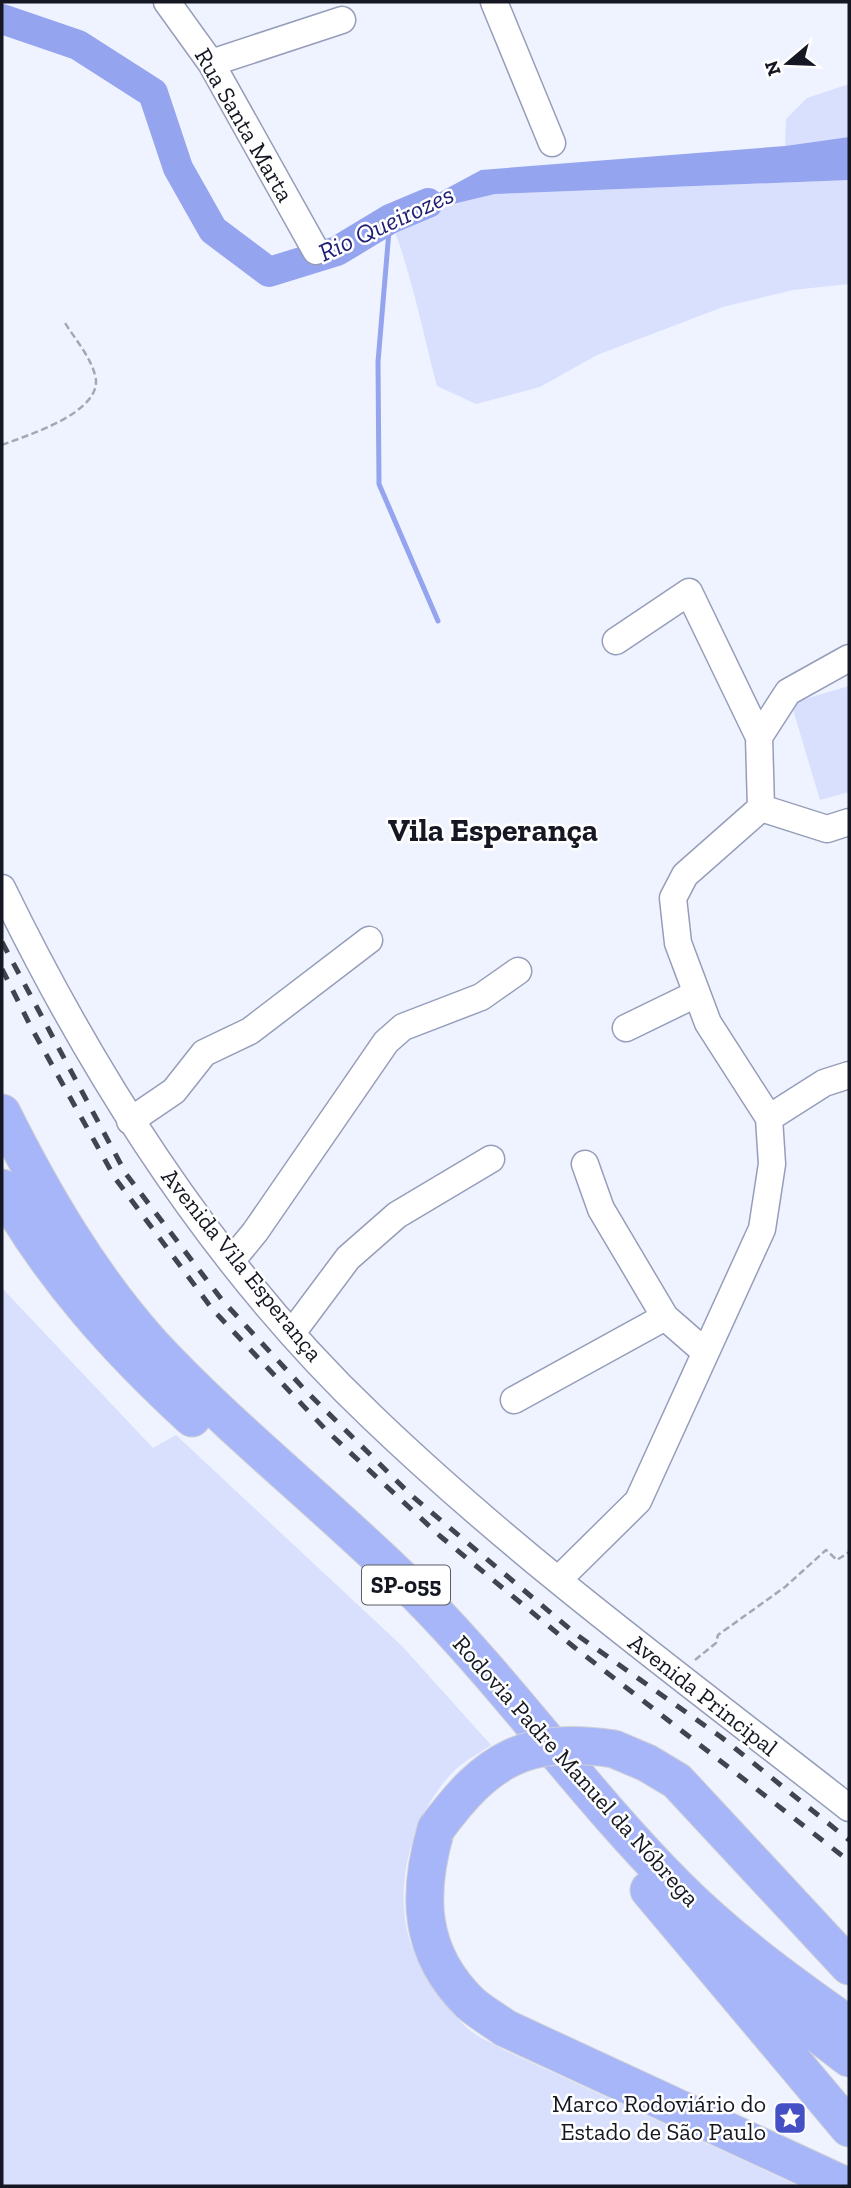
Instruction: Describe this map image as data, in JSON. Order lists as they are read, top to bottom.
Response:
{
  "streets": {
    "highway": ["SP-055", "Rodovia Padre Manuel da Nóbrega"],
    "street": ["Rua Santa Marta", "Avenida Vila Esperança", "Avenida Principal"]
  },
  "crossings": [
    ["Avenida Vila Esperança", "Avenida Principal"]
  ],
  "districts": ["Vila Esperança"],
  "water": ["Rio Queirozes"],
  "places": {
    "place": ["Marco Rodoviário do Estado de São Paulo"]
  },
  "north": "left"
}
